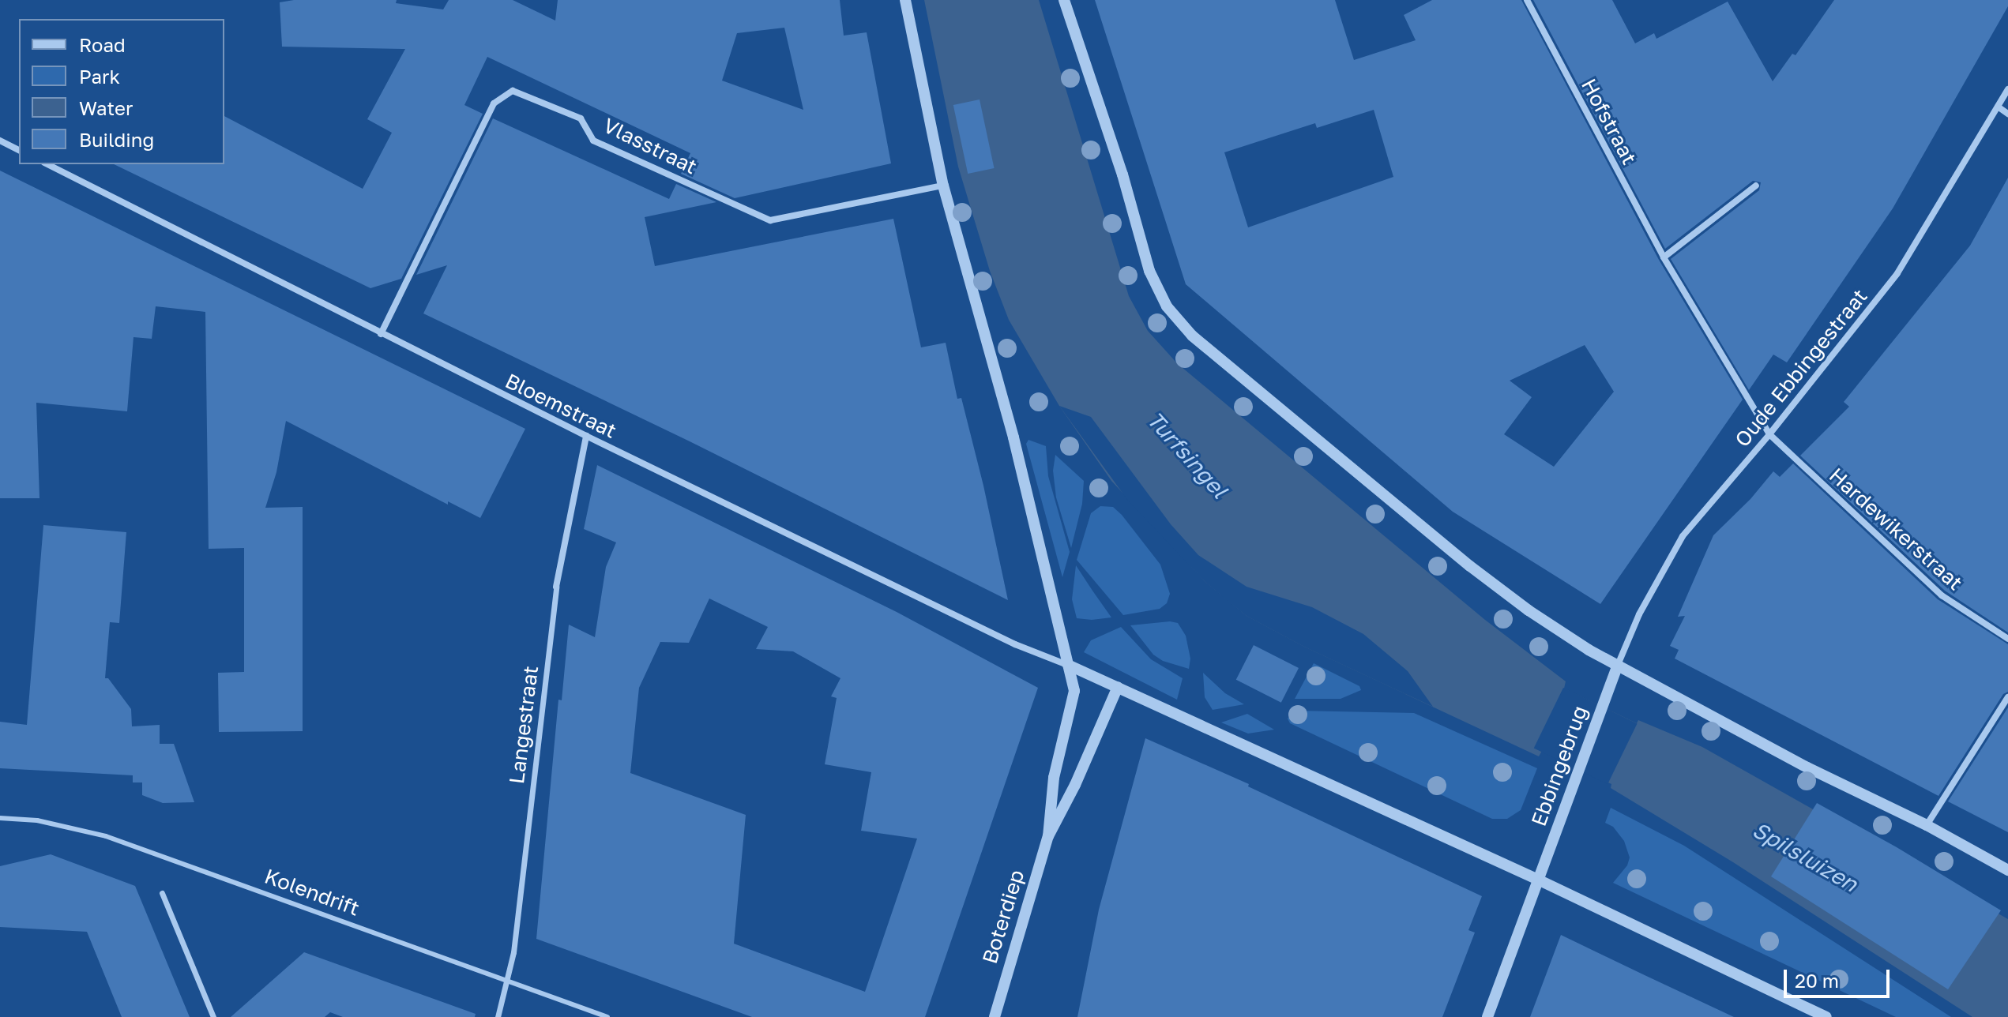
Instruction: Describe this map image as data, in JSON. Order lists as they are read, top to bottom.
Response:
{
  "streets": {
    "street": [
      "Hofstraat",
      "Vlasstraat",
      "Oude Ebbingestraat",
      "Bloemstraat",
      "Hardewikerstraat",
      "Langestraat",
      "Ebbingebrug",
      "Boterdiep"
    ],
    "lane": ["Kolendrift"]
  },
  "crossings": [
    ["Hofstraat", "Oude Ebbingestraat"],
    ["Hofstraat", "Hardewikerstraat"],
    ["Vlasstraat", "Bloemstraat"],
    ["Oude Ebbingestraat", "Hardewikerstraat"],
    ["Oude Ebbingestraat", "Ebbingebrug"],
    ["Bloemstraat", "Langestraat"],
    ["Bloemstraat", "Boterdiep"],
    ["Langestraat", "Kolendrift"]
  ],
  "water": ["Turfsingel", "Spilsluizen"],
  "legend": [
    "Road",
    "Park",
    "Water",
    "Building"
  ],
  "scale_bar": "20 m"
}
